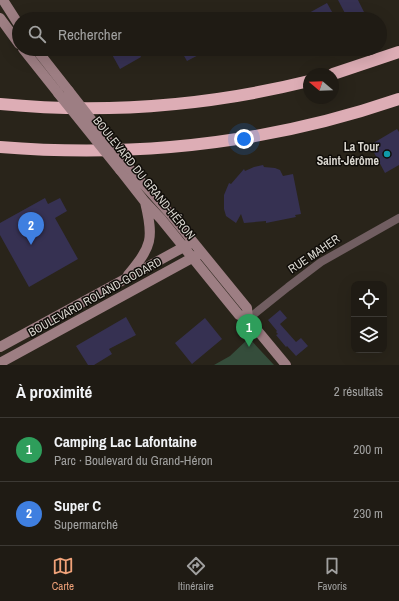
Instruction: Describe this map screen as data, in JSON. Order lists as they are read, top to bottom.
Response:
{
  "streets": {
    "street": ["BOULEVARD DU GRAND-HÉRON", "RUE MAHER", "BOULEVARD ROLAND-GODARD"]
  },
  "crossings": [
    ["BOULEVARD DU GRAND-HÉRON", "RUE MAHER"],
    ["BOULEVARD DU GRAND-HÉRON", "BOULEVARD ROLAND-GODARD"]
  ],
  "places": ["La Tour Saint-Jérôme"],
  "north": "left",
  "page": {
    "search": "Rechercher",
    "pins": ["2", "1"],
    "heading": ["À proximité", "2 résultats"],
    "list": [
      {
        "mark": "1",
        "name": "Camping Lac Lafontaine",
        "note": "Parc · Boulevard du Grand-Héron",
        "value": "200 m"
      },
      {
        "mark": "2",
        "name": "Super C",
        "note": "Supermarché",
        "value": "230 m"
      }
    ],
    "nav": ["Carte", "Itinéraire", "Favoris"]
  }
}
